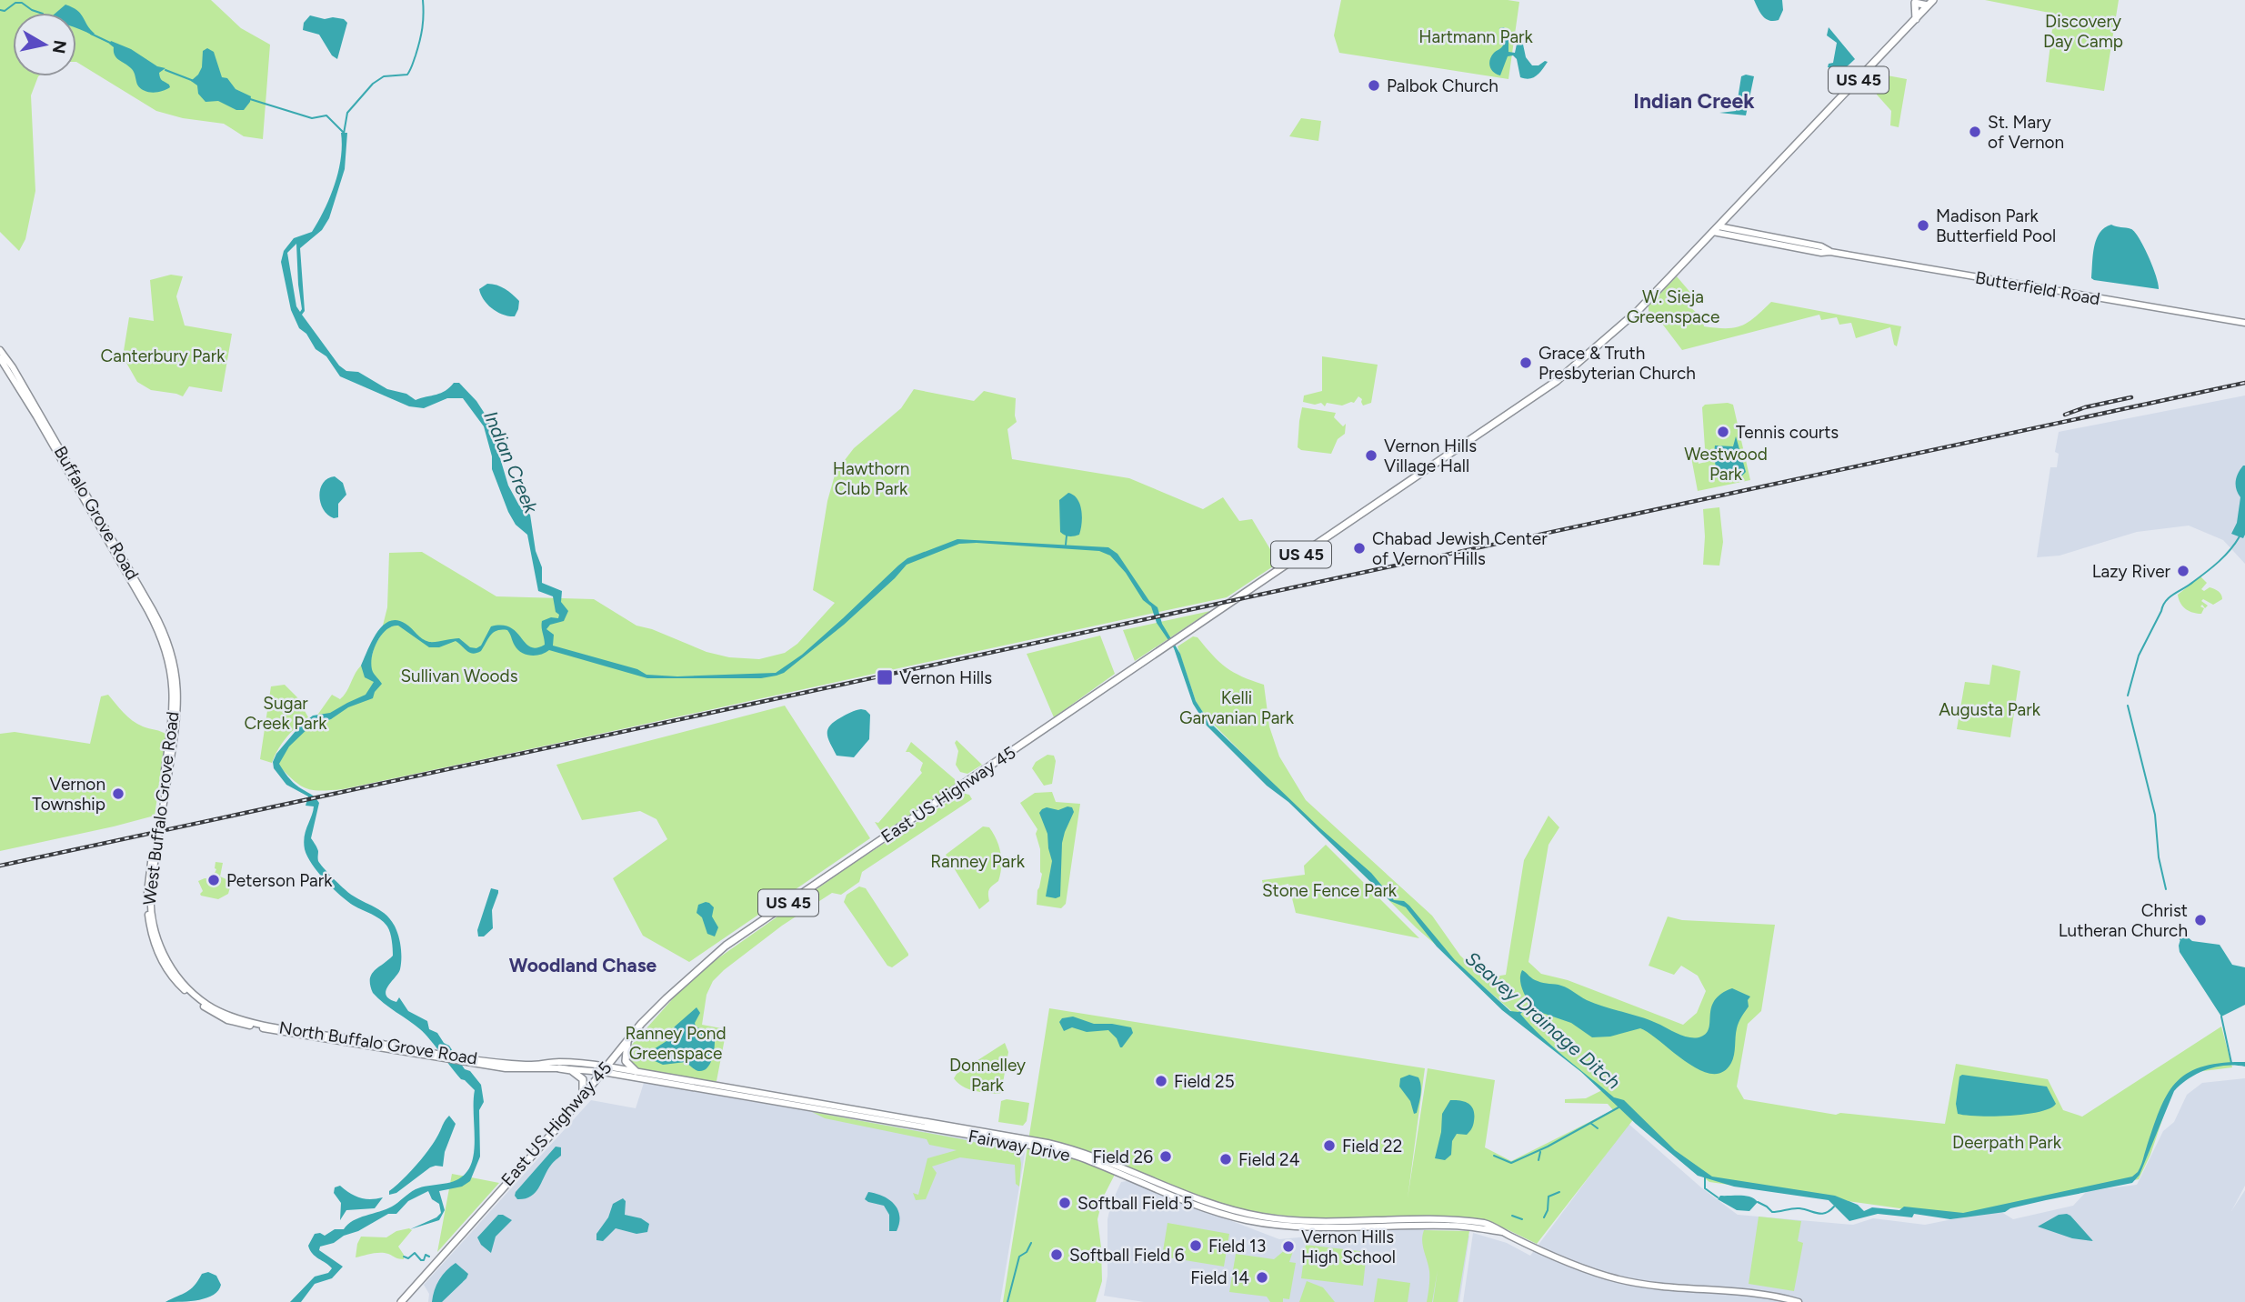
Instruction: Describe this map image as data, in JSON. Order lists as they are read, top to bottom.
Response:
{
  "streets": {
    "main road": [
      "US 45",
      "Butterfield Road",
      "Buffalo Grove Road",
      "East US Highway 45",
      "West Buffalo Grove Road",
      "North Buffalo Grove Road",
      "Fairway Drive"
    ]
  },
  "crossings": [
    ["US 45", "Butterfield Road"],
    ["US 45", "East US Highway 45"],
    ["Butterfield Road", "East US Highway 45"],
    ["Buffalo Grove Road", "West Buffalo Grove Road"],
    ["East US Highway 45", "North Buffalo Grove Road"],
    ["East US Highway 45", "Fairway Drive"],
    ["West Buffalo Grove Road", "North Buffalo Grove Road"],
    ["North Buffalo Grove Road", "Fairway Drive"]
  ],
  "districts": ["Indian Creek", "Woodland Chase"],
  "water": ["Indian Creek", "Seavey Drainage Ditch"],
  "parks": [
    "Discovery Day Camp",
    "Hartmann Park",
    "W. Sieja Greenspace",
    "Canterbury Park",
    "Westwood Park",
    "Hawthorn Club Park",
    "Sullivan Woods",
    "Kelli Garvanian Park",
    "Sugar Creek Park",
    "Augusta Park",
    "Ranney Park",
    "Stone Fence Park",
    "Ranney Pond Greenspace",
    "Donnelley Park",
    "Deerpath Park"
  ],
  "places": {
    "other": [
      "Palbok Church",
      "St. Mary of Vernon",
      "Madison Park Butterfield Pool",
      "Grace & Truth Presbyterian Church",
      "Tennis courts",
      "Vernon Hills Village Hall",
      "Chabad Jewish Center of Vernon Hills",
      "Lazy River",
      "Vernon Township",
      "Peterson Park",
      "Christ Lutheran Church",
      "Field 25",
      "Field 22",
      "Field 26",
      "Field 24",
      "Softball Field 5",
      "Field 13",
      "Vernon Hills High School",
      "Softball Field 6",
      "Field 14"
    ],
    "transit": ["Vernon Hills"]
  },
  "north": "right"
}
